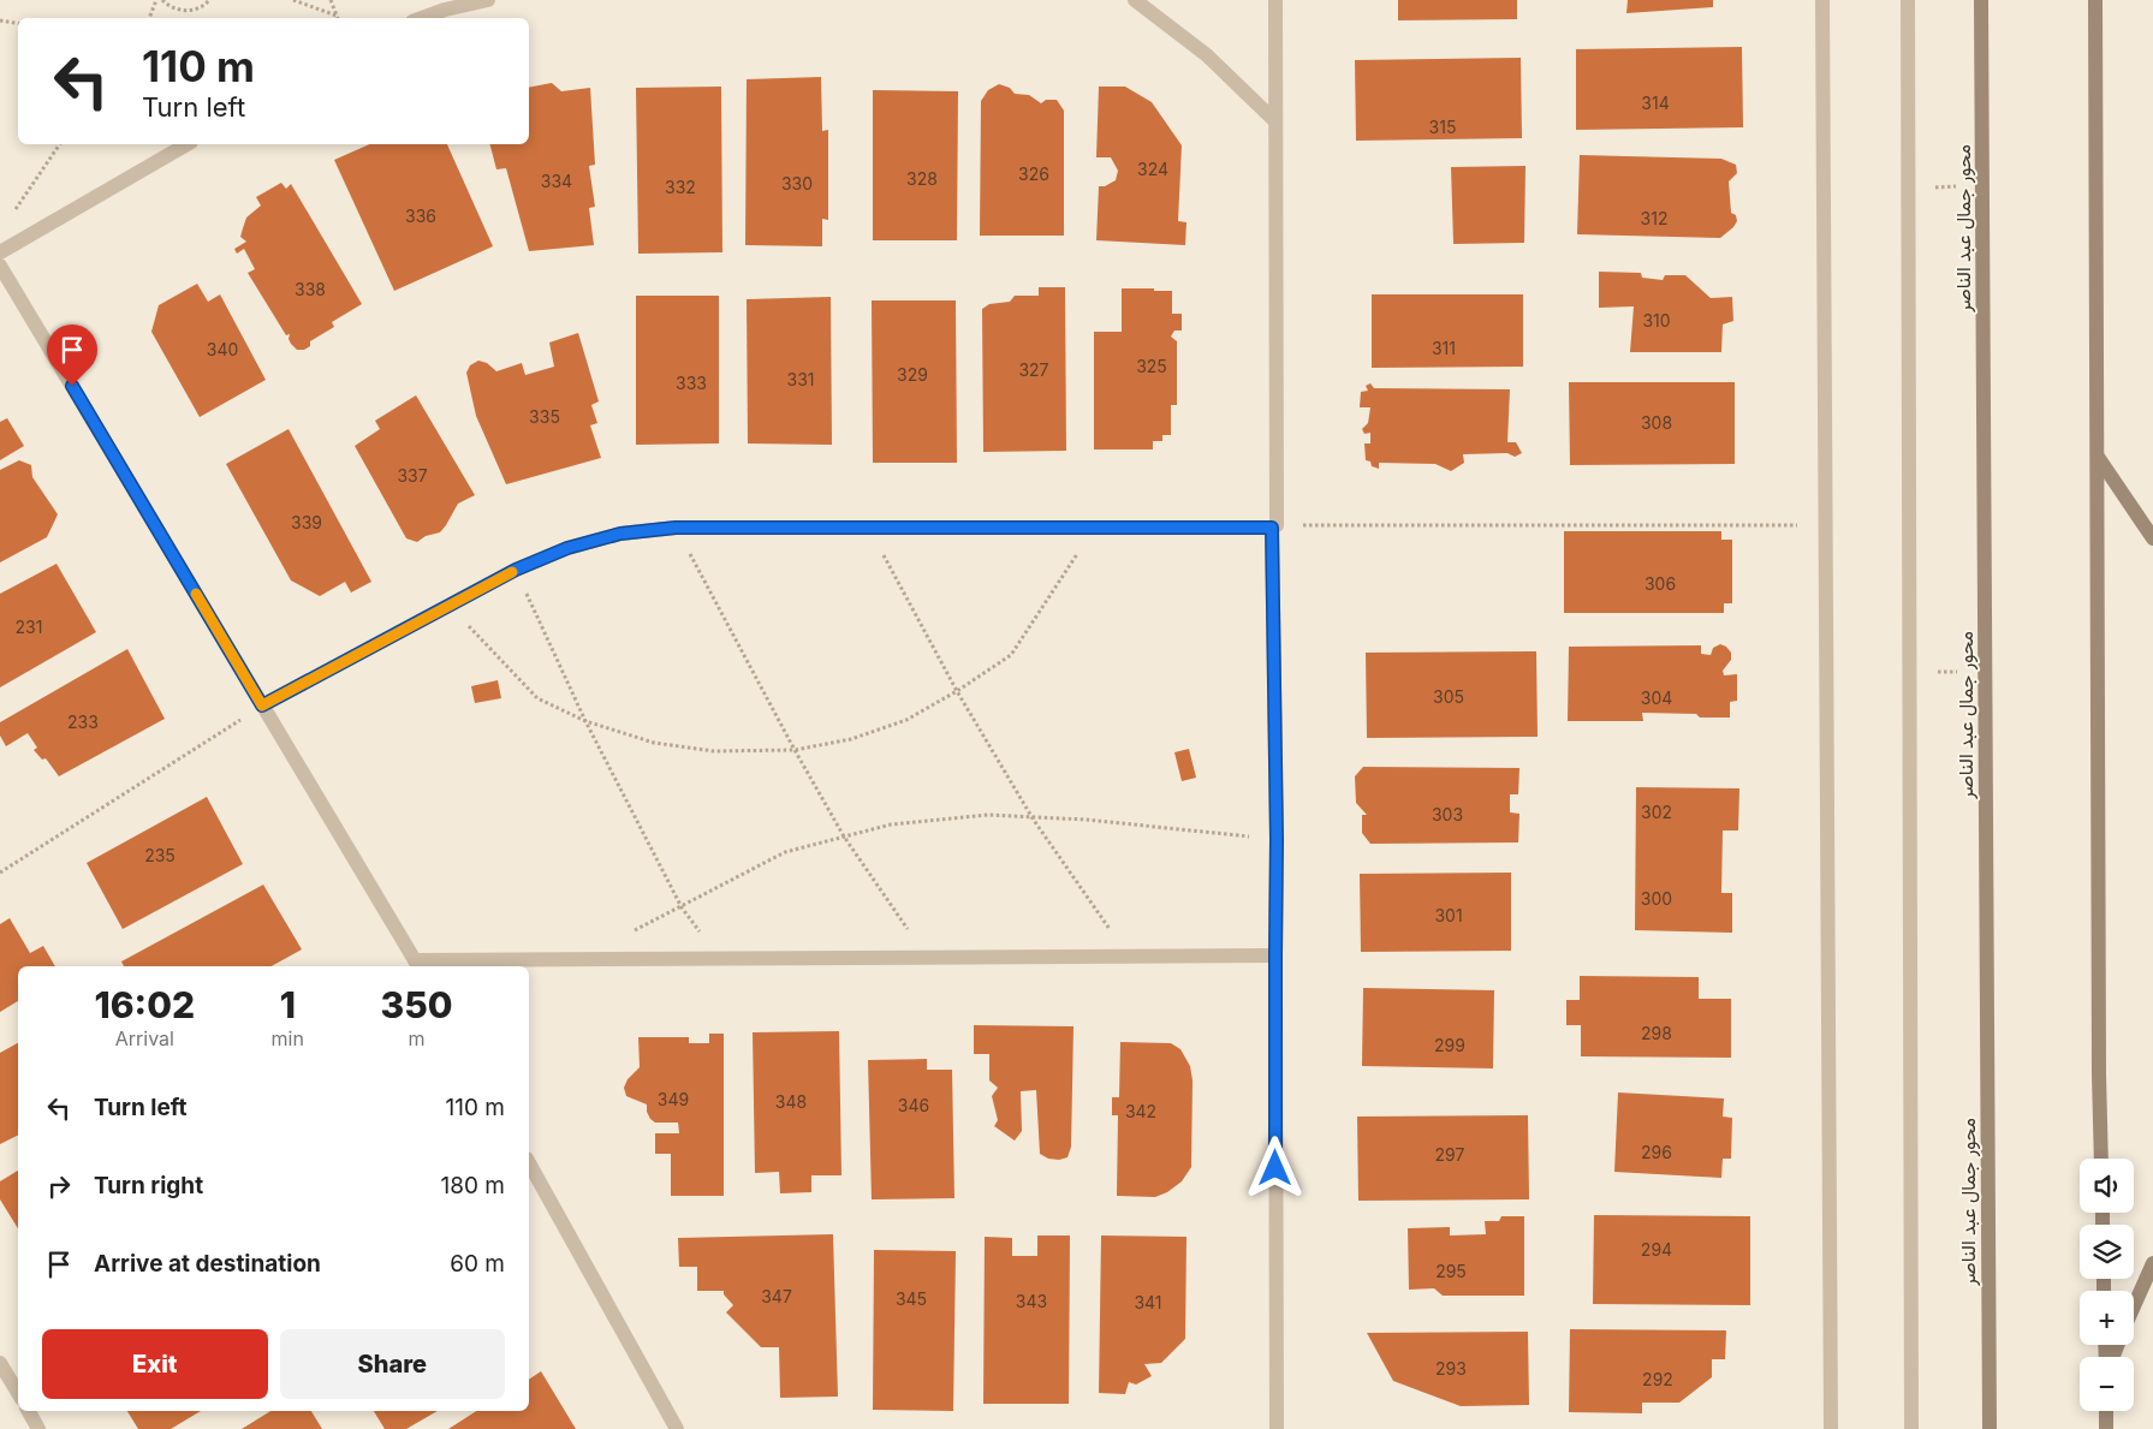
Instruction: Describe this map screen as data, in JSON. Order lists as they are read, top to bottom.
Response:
{
  "streets": {
    "main road": ["محور جمال عبد الناصر"]
  },
  "house_numbers": [
    "314",
    "315",
    "324",
    "326",
    "328",
    "334",
    "330",
    "332",
    "336",
    "312",
    "338",
    "310",
    "311",
    "340",
    "325",
    "327",
    "329",
    "331",
    "333",
    "335",
    "308",
    "337",
    "339",
    "306",
    "231",
    "305",
    "304",
    "233",
    "302",
    "303",
    "235",
    "300",
    "301",
    "298",
    "299",
    "349",
    "348",
    "346",
    "342",
    "296",
    "297",
    "294",
    "295",
    "347",
    "345",
    "343",
    "341",
    "293",
    "292"
  ],
  "page": {
    "turn": ["110 m", "Turn left"],
    "eta": [
      "16:02",
      "Arrival",
      "1",
      "min",
      "350",
      "m"
    ],
    "list": [
      {
        "name": "Turn left",
        "value": "110 m"
      },
      {
        "name": "Turn right",
        "value": "180 m"
      },
      {
        "name": "Arrive at destination",
        "value": "60 m"
      }
    ],
    "map_buttons": ["+", "−"],
    "buttons": ["Exit", "Share"]
  }
}
